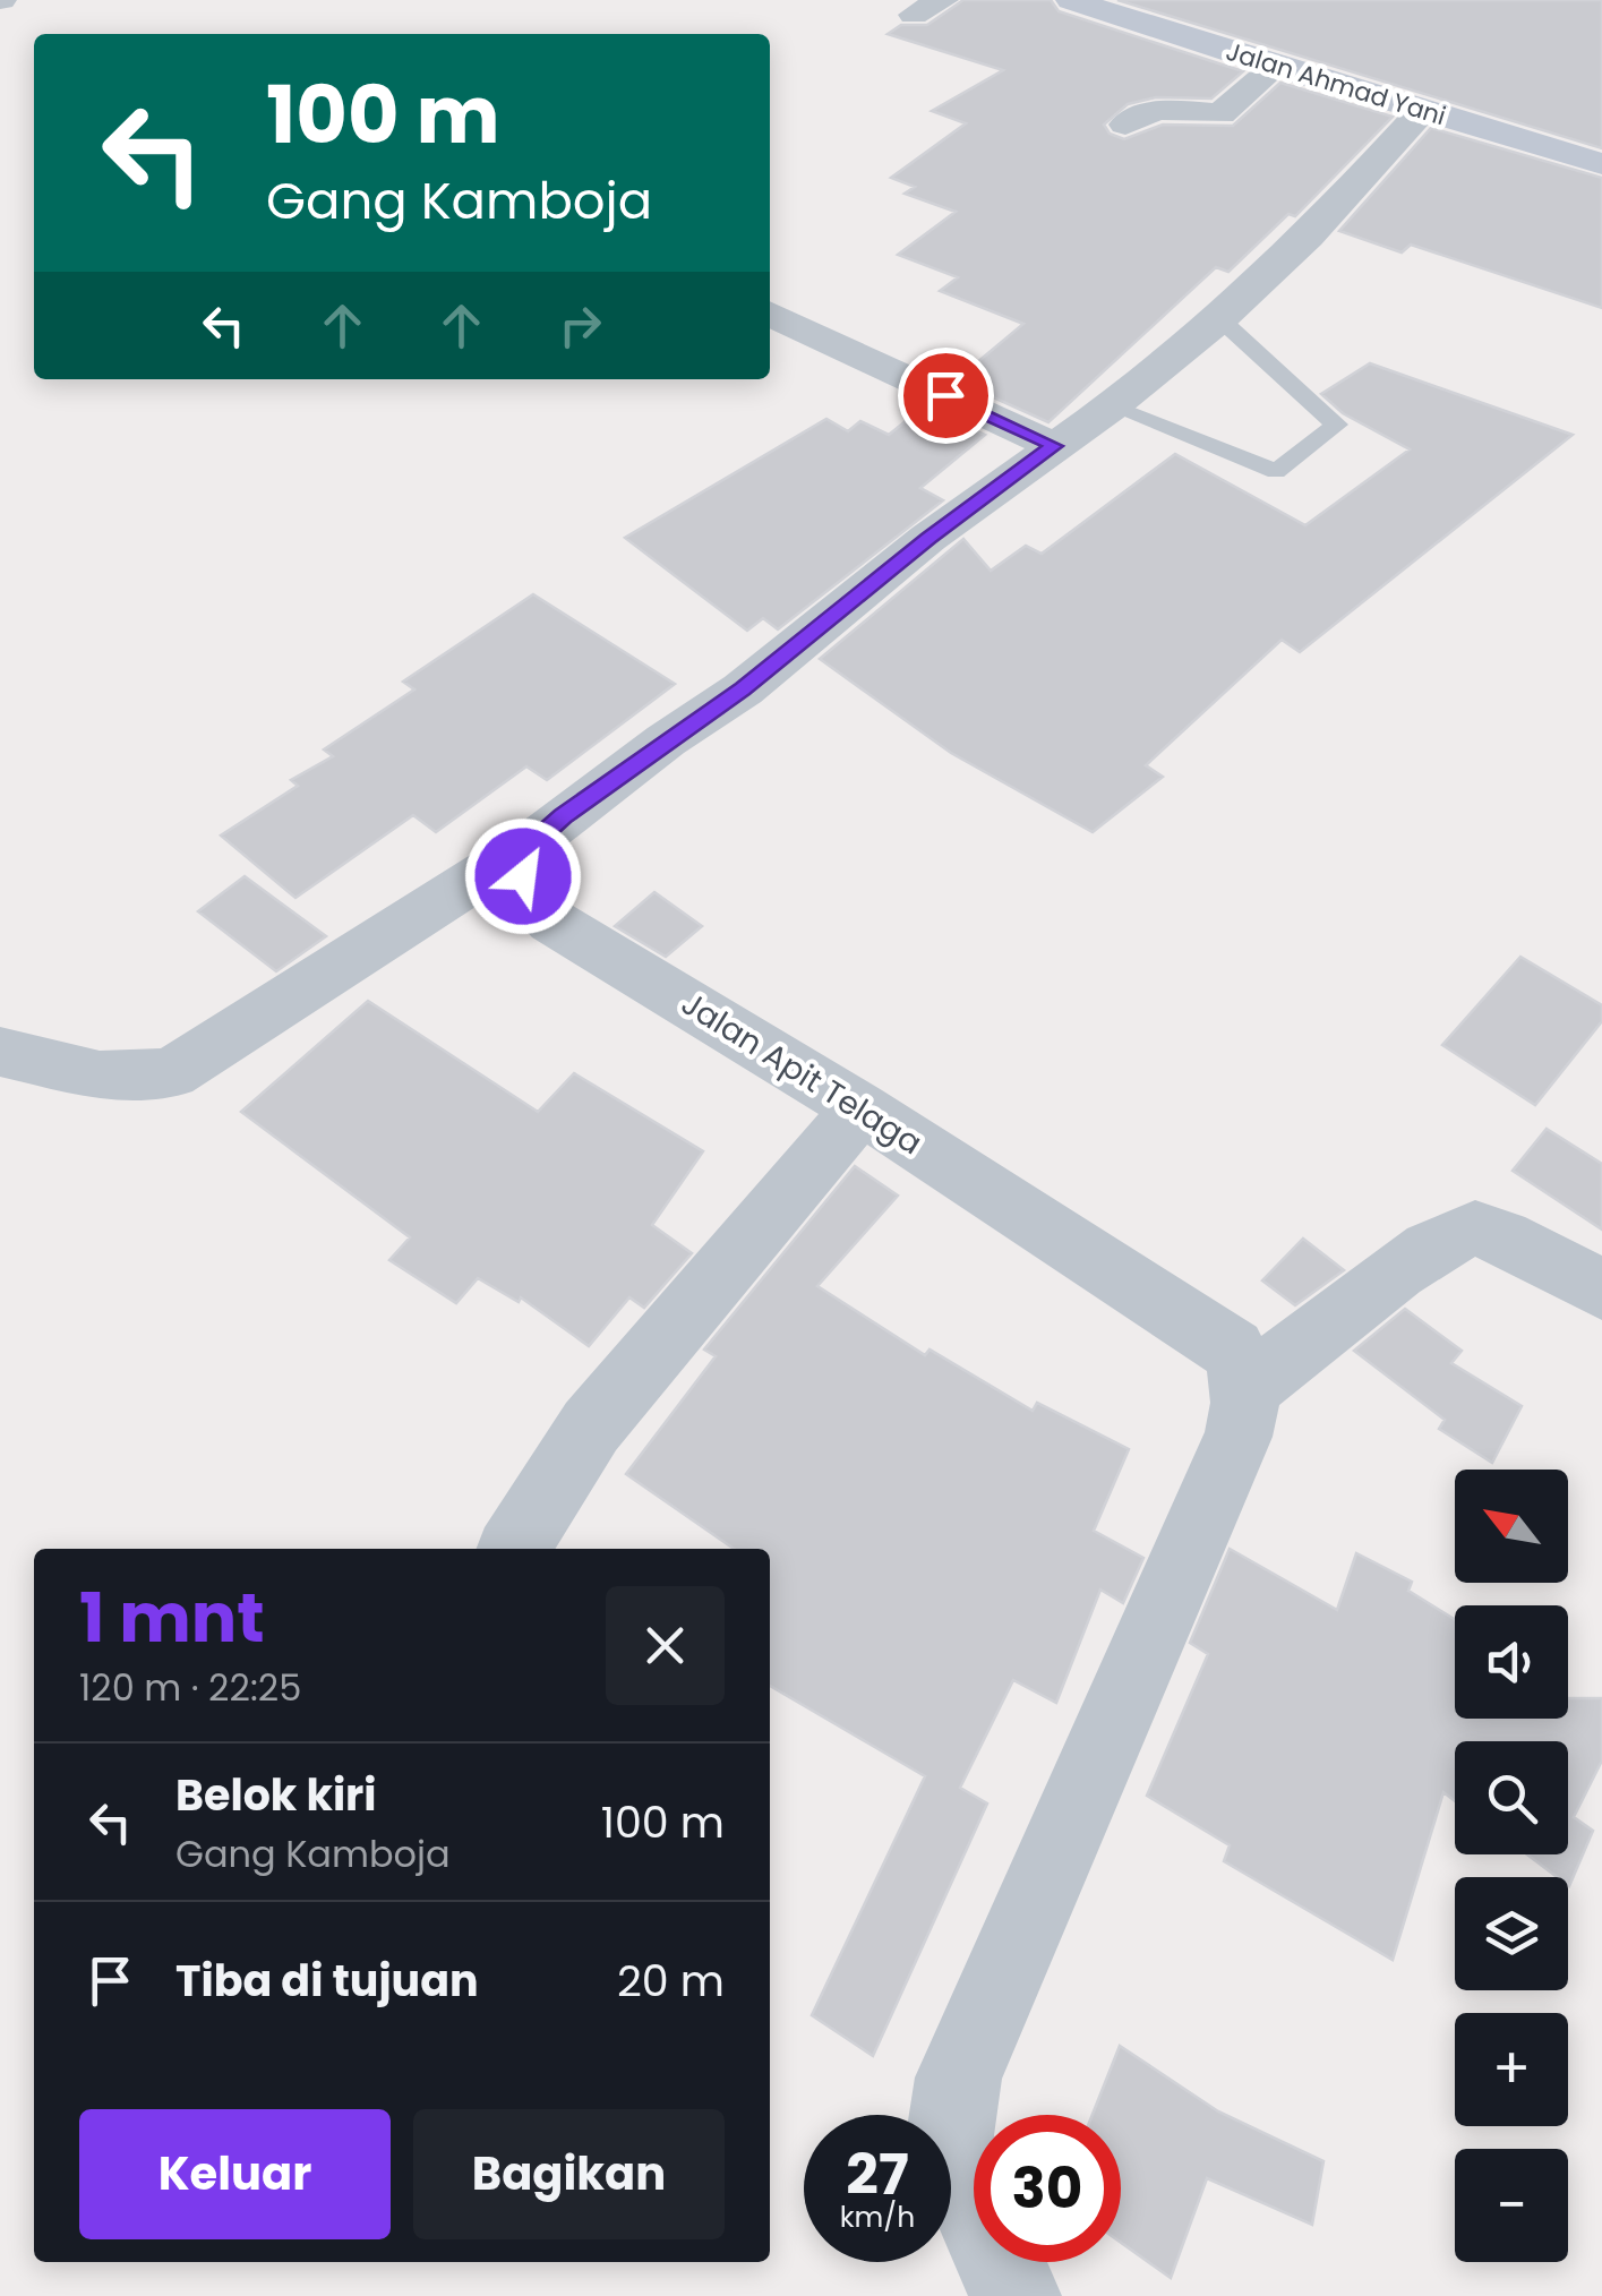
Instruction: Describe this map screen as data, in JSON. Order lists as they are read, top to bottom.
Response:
{
  "streets": {
    "main road": ["Jalan Ahmad Yani"],
    "street": ["Jalan Apit Telaga"]
  },
  "north": "top left",
  "page": {
    "turn": ["100 m", "Gang Kamboja"],
    "map_buttons": ["+", "−"],
    "heading": ["1 mnt", "120 m · 22:25"],
    "list": [
      {
        "name": "Belok kiri",
        "note": "Gang Kamboja",
        "value": "100 m"
      },
      {
        "name": "Tiba di tujuan",
        "value": "20 m"
      }
    ],
    "buttons": ["Keluar", "Bagikan"],
    "speed": "27 km/h",
    "limit": "30"
  }
}
